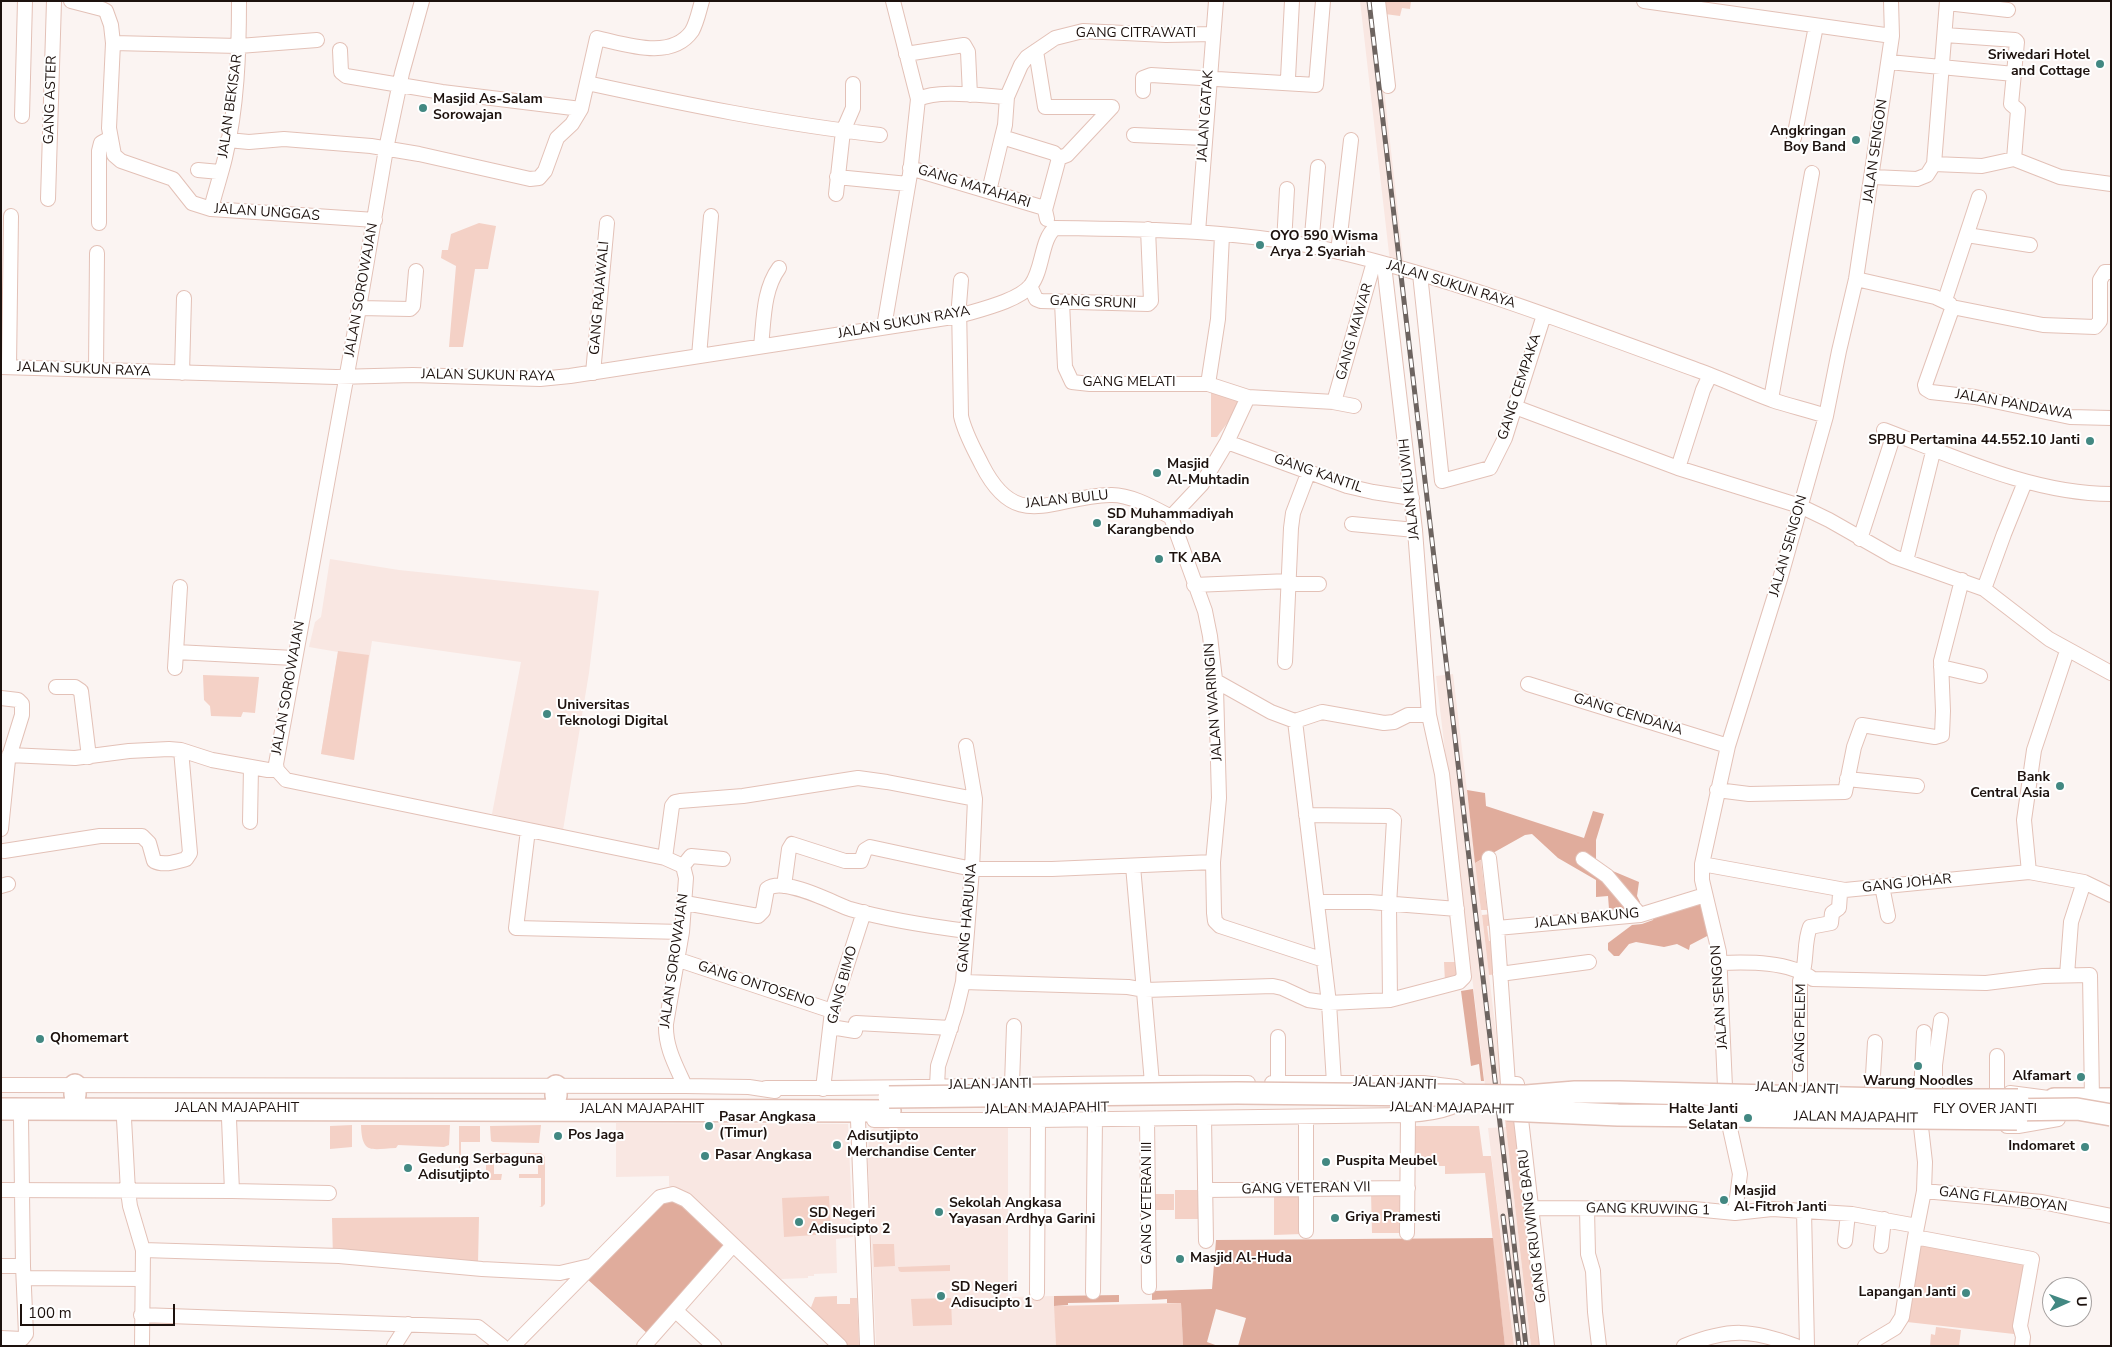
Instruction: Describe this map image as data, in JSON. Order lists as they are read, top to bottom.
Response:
{
  "streets": {
    "highway": ["JALAN MAJAPAHIT", "FLY OVER JANTI"],
    "street": [
      "GANG CITRAWATI",
      "GANG ASTER",
      "JALAN BEKISAR",
      "JALAN GATAK",
      "JALAN SENGON",
      "GANG MATAHARI",
      "JALAN UNGGAS",
      "JALAN SUKUN RAYA",
      "JALAN SOROWAJAN",
      "GANG RAJAWALI",
      "GANG SRUNI",
      "GANG MAWAR",
      "GANG MELATI",
      "GANG CEMPAKA",
      "JALAN PANDAWA",
      "GANG KANTIL",
      "JALAN KLUWIH",
      "JALAN BULU",
      "JALAN WARINGIN",
      "GANG CENDANA",
      "GANG JOHAR",
      "GANG HARJUNA",
      "JALAN BAKUNG",
      "GANG ONTOSENO",
      "GANG BIMO",
      "GANG PELEM",
      "JALAN JANTI",
      "GANG VETERAN VII",
      "GANG FLAMBOYAN",
      "GANG VETERAN III",
      "GANG KRUWING 1",
      "GANG KRUWING BARU"
    ]
  },
  "crossings": [
    ["GANG CITRAWATI", "JALAN GATAK"],
    ["GANG CITRAWATI", "GANG MATAHARI"],
    ["JALAN BEKISAR", "JALAN UNGGAS"],
    ["JALAN GATAK", "JALAN SUKUN RAYA"],
    ["JALAN SENGON", "JALAN SUKUN RAYA"],
    ["JALAN SENGON", "GANG CENDANA"],
    ["JALAN SENGON", "GANG JOHAR"],
    ["JALAN SENGON", "JALAN BAKUNG"],
    ["JALAN SENGON", "JALAN JANTI"],
    ["GANG MATAHARI", "JALAN SUKUN RAYA"],
    ["JALAN UNGGAS", "JALAN SOROWAJAN"],
    ["JALAN SUKUN RAYA", "JALAN SOROWAJAN"],
    ["JALAN SUKUN RAYA", "GANG RAJAWALI"],
    ["JALAN SUKUN RAYA", "GANG SRUNI"],
    ["JALAN SUKUN RAYA", "GANG MAWAR"],
    ["JALAN SUKUN RAYA", "GANG CEMPAKA"],
    ["JALAN SUKUN RAYA", "JALAN KLUWIH"],
    ["JALAN SUKUN RAYA", "JALAN BULU"],
    ["JALAN SOROWAJAN", "GANG ONTOSENO"],
    ["GANG SRUNI", "GANG MELATI"],
    ["GANG MAWAR", "JALAN KLUWIH"],
    ["GANG KANTIL", "JALAN KLUWIH"],
    ["JALAN BULU", "JALAN WARINGIN"],
    ["GANG JOHAR", "GANG PELEM"],
    ["GANG HARJUNA", "JALAN JANTI"],
    ["GANG ONTOSENO", "GANG BIMO"],
    ["GANG BIMO", "JALAN JANTI"],
    ["GANG PELEM", "JALAN JANTI"],
    ["JALAN JANTI", "JALAN MAJAPAHIT"],
    ["JALAN JANTI", "GANG VETERAN III"],
    ["JALAN JANTI", "GANG KRUWING BARU"],
    ["JALAN MAJAPAHIT", "FLY OVER JANTI"],
    ["JALAN MAJAPAHIT", "GANG KRUWING BARU"],
    ["GANG KRUWING 1", "GANG KRUWING BARU"]
  ],
  "places": [
    "Sriwedari Hotel and Cottage",
    "Masjid As-Salam Sorowajan",
    "Angkringan Boy Band",
    "OYO 590 Wisma Arya 2 Syariah",
    "SPBU Pertamina 44.552.10 Janti",
    "Masjid Al-Muhtadin",
    "SD Muhammadiyah Karangbendo",
    "TK ABA",
    "Universitas Teknologi Digital",
    "Bank Central Asia",
    "Qhomemart",
    "Warung Noodles",
    "Alfamart",
    "Halte Janti Selatan",
    "Pasar Angkasa (Timur)",
    "Pos Jaga",
    "Adisutjipto Merchandise Center",
    "Indomaret",
    "Pasar Angkasa",
    "Puspita Meubel",
    "Gedung Serbaguna Adisutjipto",
    "Masjid Al-Fitroh Janti",
    "Sekolah Angkasa Yayasan Ardhya Garini",
    "Griya Pramesti",
    "SD Negeri Adisucipto 2",
    "Masjid Al-Huda",
    "Lapangan Janti",
    "SD Negeri Adisucipto 1"
  ],
  "scale_bar": "100 m",
  "north": "right"
}
